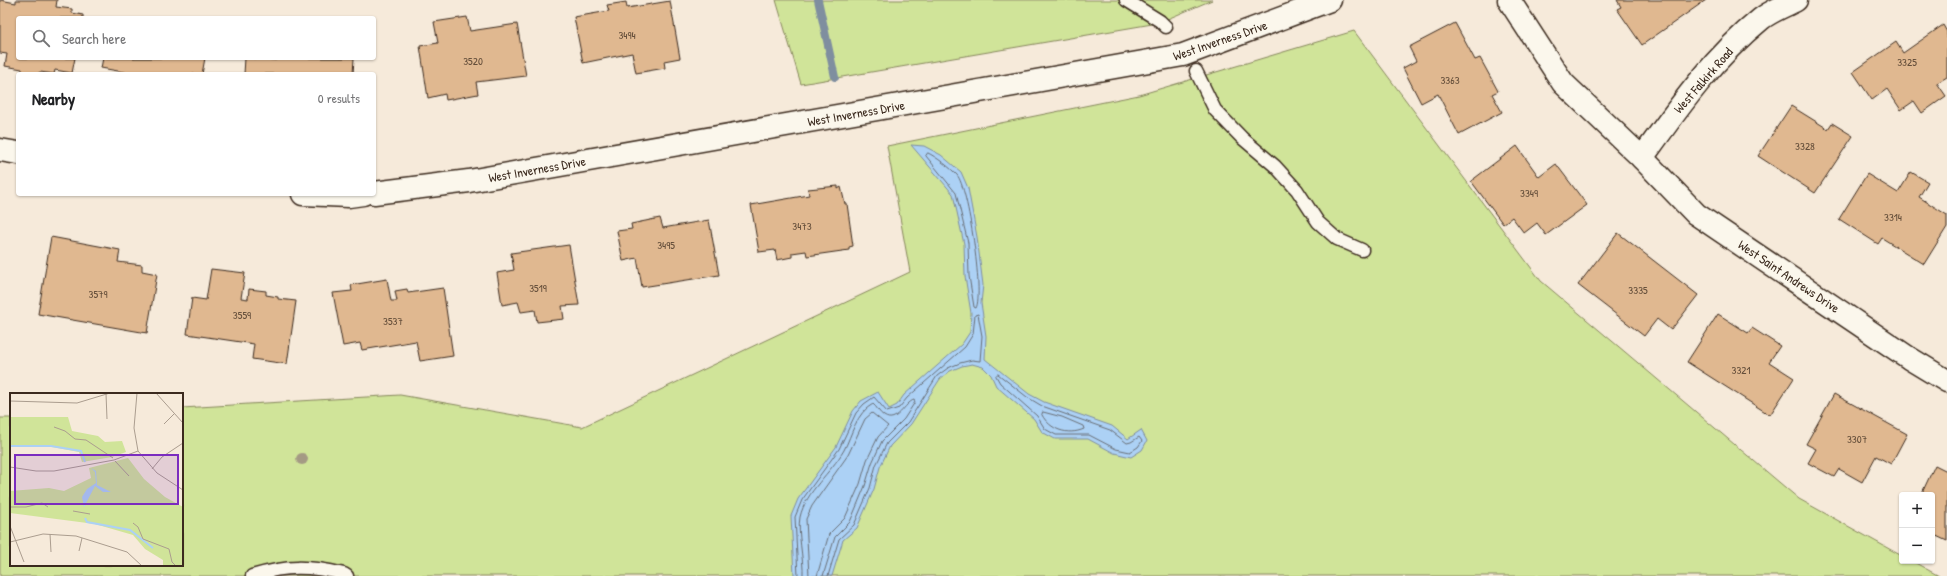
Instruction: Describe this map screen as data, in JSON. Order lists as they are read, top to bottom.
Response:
{
  "streets": {
    "street": ["West Inverness Drive", "West Falkirk Road", "West Saint Andrews Drive"]
  },
  "crossings": [
    ["West Falkirk Road", "West Saint Andrews Drive"]
  ],
  "house_numbers": [
    "3494",
    "3520",
    "3325",
    "3363",
    "3328",
    "3349",
    "3314",
    "3473",
    "3495",
    "3519",
    "3335",
    "3579",
    "3559",
    "3537",
    "3321",
    "3307"
  ],
  "page": {
    "search": "Search here",
    "heading": ["Nearby", "0 results"],
    "map_buttons": ["+", "−"]
  }
}
